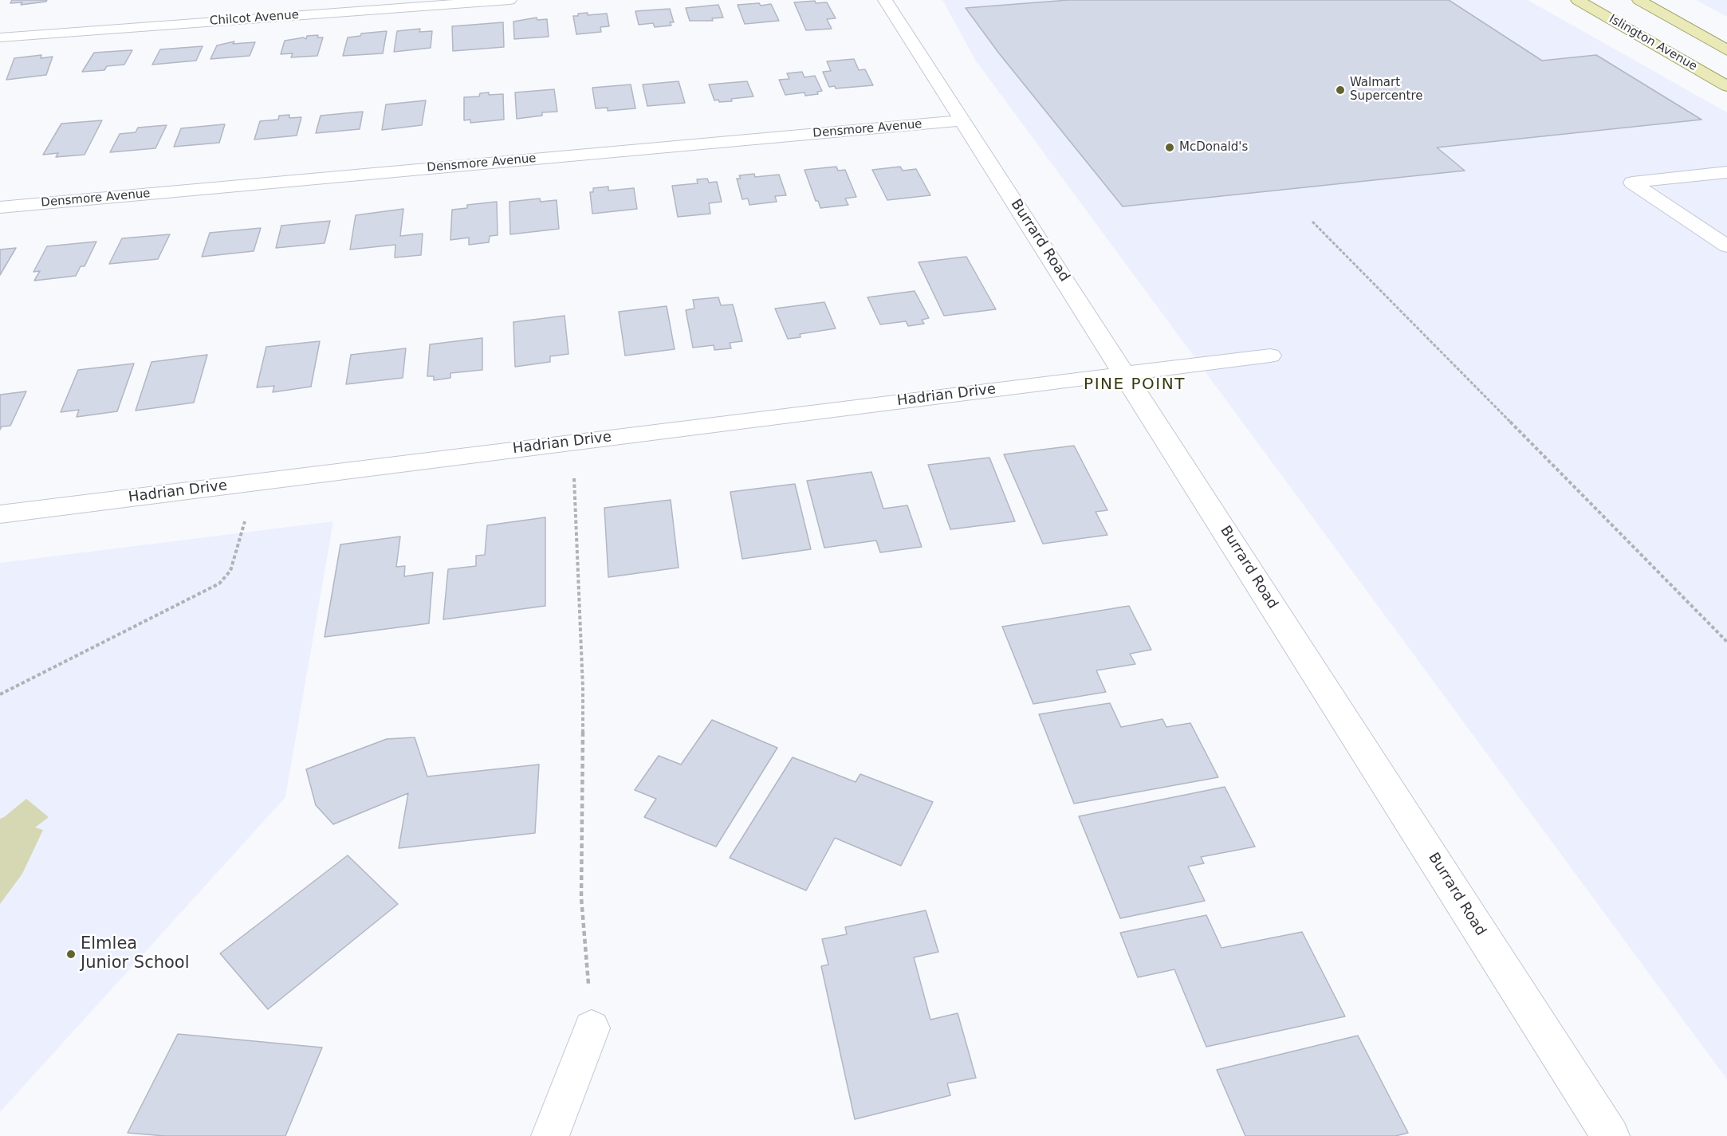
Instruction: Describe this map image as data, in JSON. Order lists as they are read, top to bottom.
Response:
{
  "streets": {
    "main road": ["Islington Avenue"],
    "street": [
      "Chilcot Avenue",
      "Densmore Avenue",
      "Burrard Road",
      "Hadrian Drive"
    ]
  },
  "crossings": [
    ["Densmore Avenue", "Burrard Road"],
    ["Burrard Road", "Hadrian Drive"]
  ],
  "districts": ["PINE POINT"],
  "places": ["Walmart Supercentre", "McDonald's", "Elmlea Junior School"]
}
